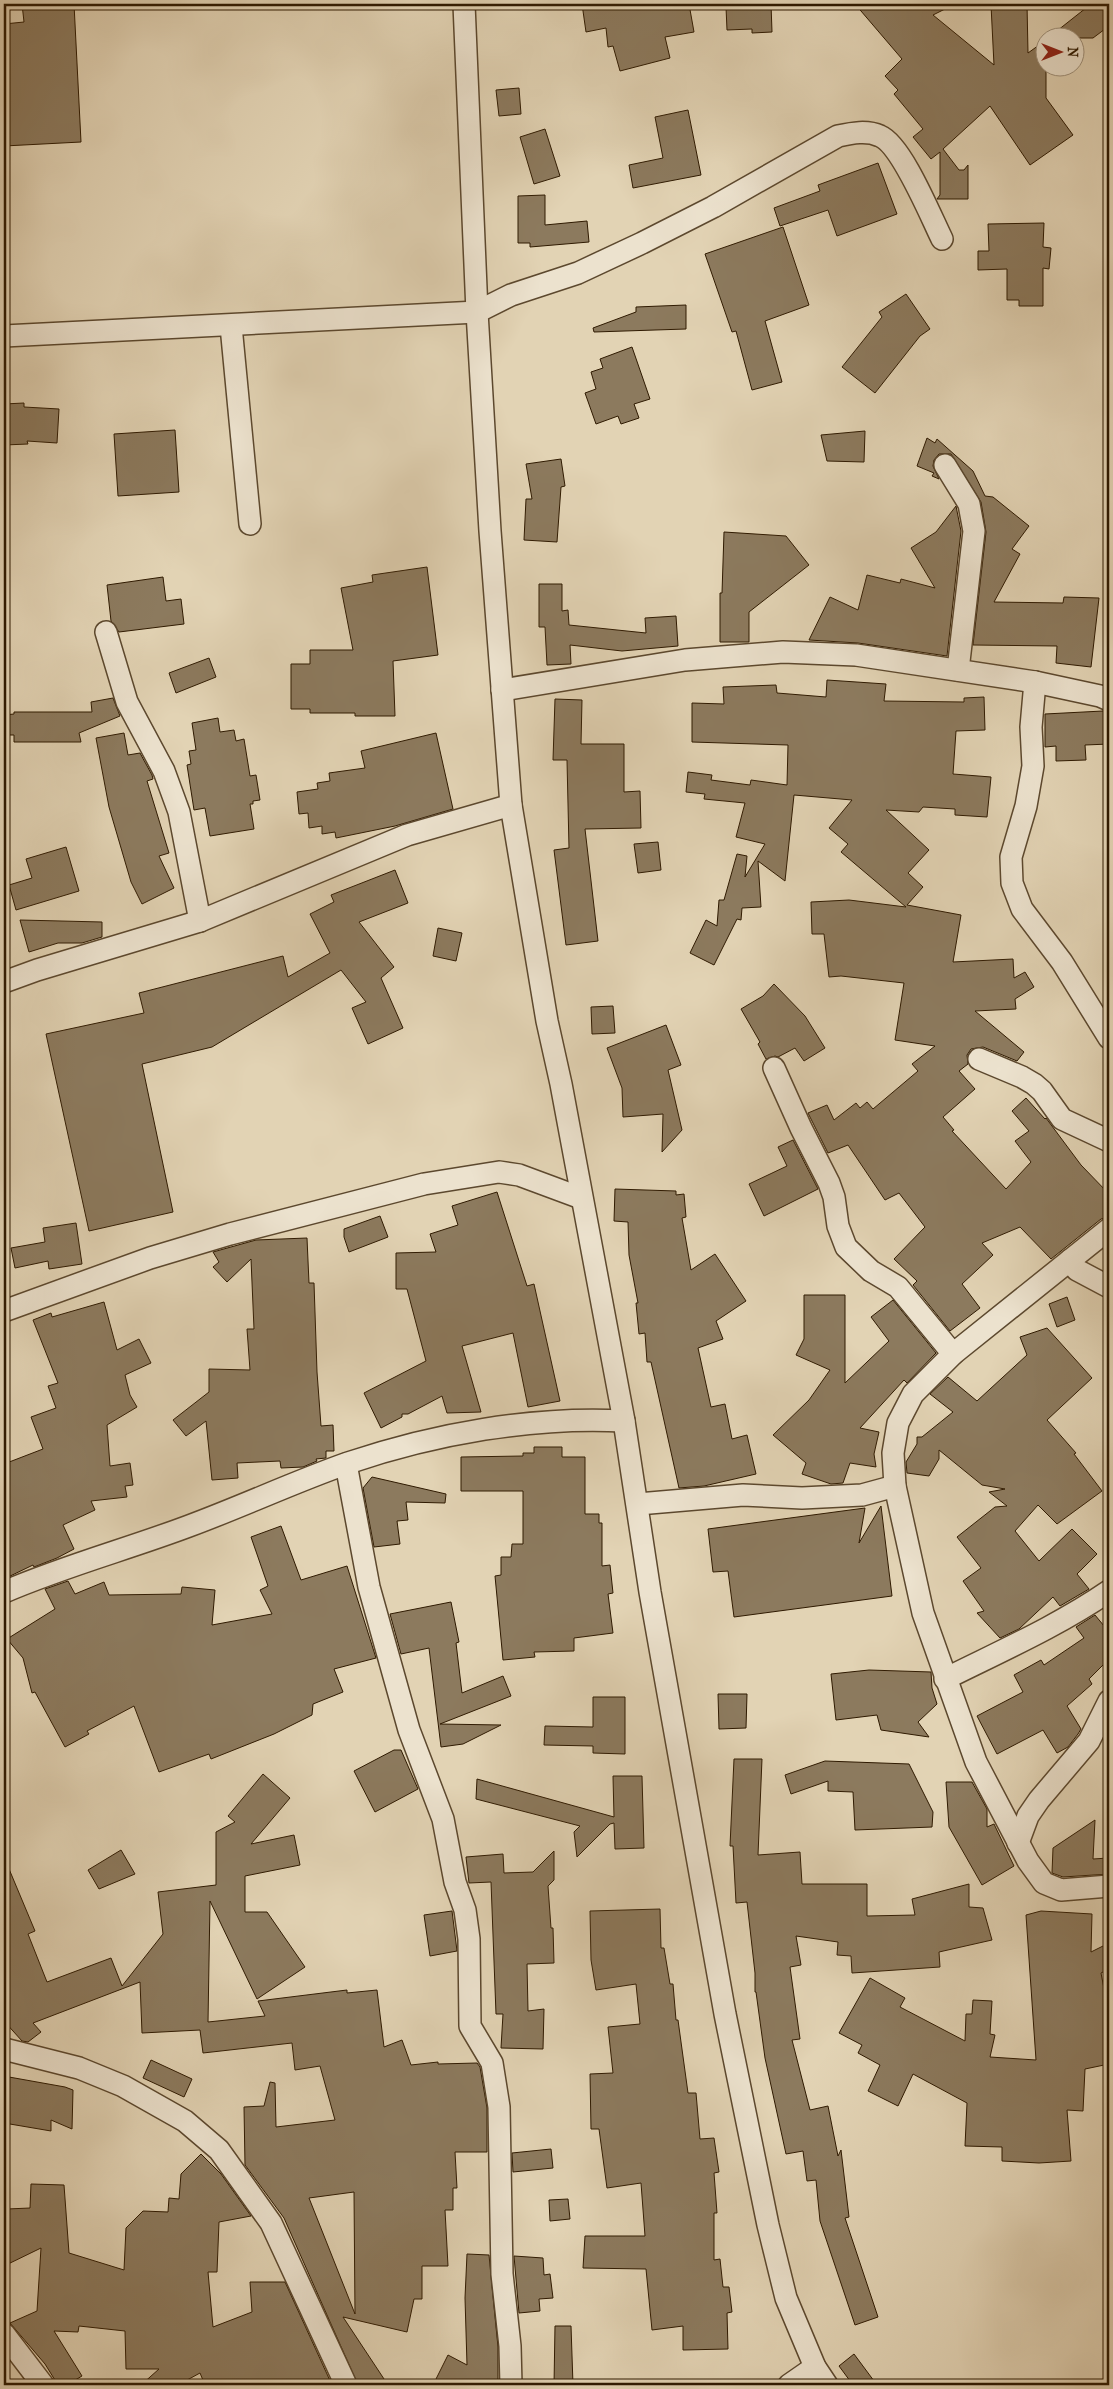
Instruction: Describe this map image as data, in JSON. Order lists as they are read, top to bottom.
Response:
{
  "north": "right"
}
